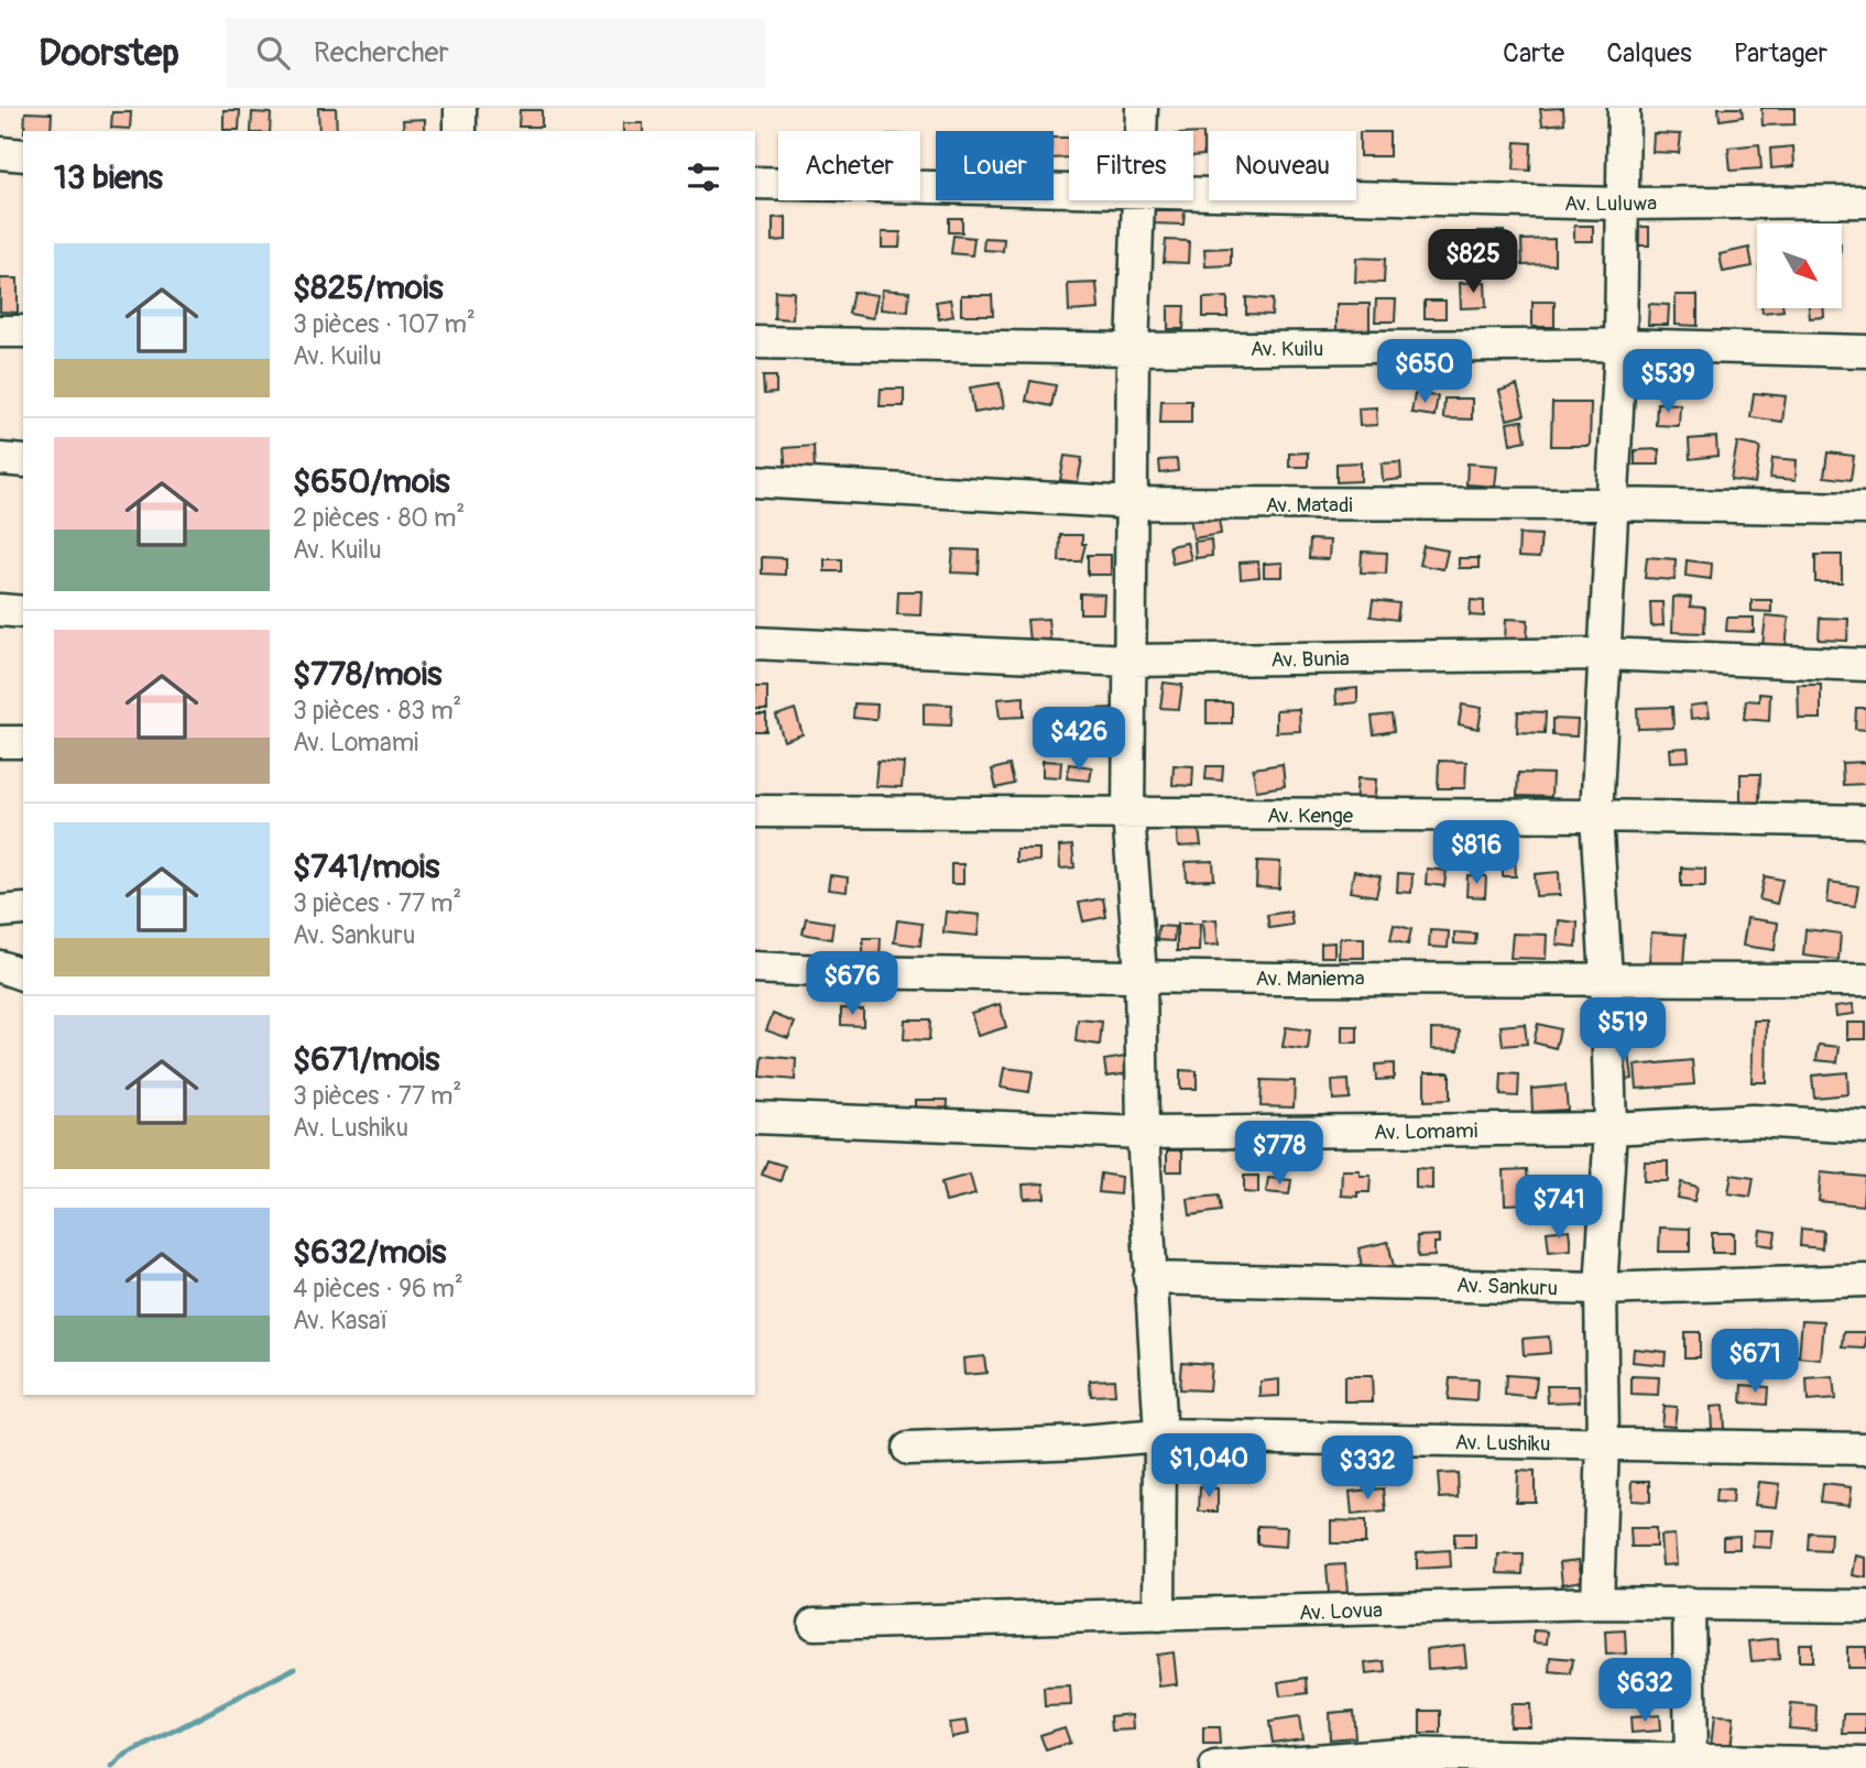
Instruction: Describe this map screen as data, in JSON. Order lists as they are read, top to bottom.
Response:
{
  "streets": {
    "street": [
      "Av. Luluwa",
      "Av. Kuilu",
      "Av. Matadi",
      "Av. Bunia",
      "Av. Kenge",
      "Av. Maniema",
      "Av. Lomami",
      "Av. Sankuru",
      "Av. Lushiku",
      "Av. Lovua"
    ]
  },
  "north": "bottom right",
  "page": {
    "header": "Doorstep",
    "search": "Rechercher",
    "nav": ["Carte", "Calques", "Partager"],
    "chip": [
      "Acheter",
      "Louer",
      "Filtres",
      "Nouveau"
    ],
    "heading": "13 biens",
    "list": [
      {
        "name": "$825/mois",
        "note": "3 pièces · 107 m² · Av. Kuilu"
      },
      {
        "name": "$650/mois",
        "note": "2 pièces · 80 m² · Av. Kuilu"
      },
      {
        "name": "$778/mois",
        "note": "3 pièces · 83 m² · Av. Lomami"
      },
      {
        "name": "$741/mois",
        "note": "3 pièces · 77 m² · Av. Sankuru"
      },
      {
        "name": "$671/mois",
        "note": "3 pièces · 77 m² · Av. Lushiku"
      },
      {
        "name": "$632/mois",
        "note": "4 pièces · 96 m² · Av. Kasaï"
      }
    ],
    "price": [
      "$825",
      "$650",
      "$539",
      "$426",
      "$816",
      "$676",
      "$519",
      "$778",
      "$741",
      "$671",
      "$1,040",
      "$332",
      "$632"
    ]
  }
}
